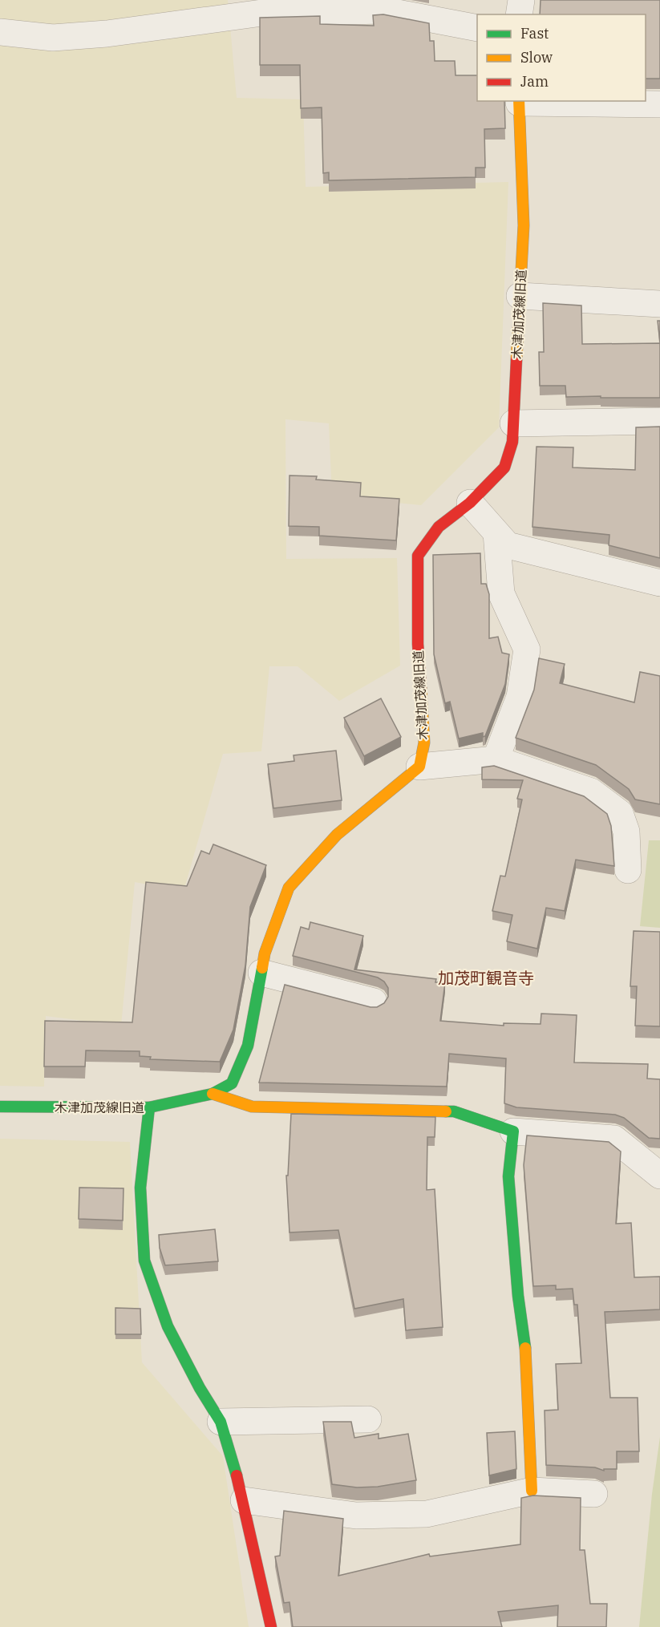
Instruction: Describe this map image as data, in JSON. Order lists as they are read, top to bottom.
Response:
{
  "streets": {
    "street": ["木津加茂線旧道"]
  },
  "districts": ["加茂町観音寺"],
  "legend": ["Fast", "Slow", "Jam"]
}
